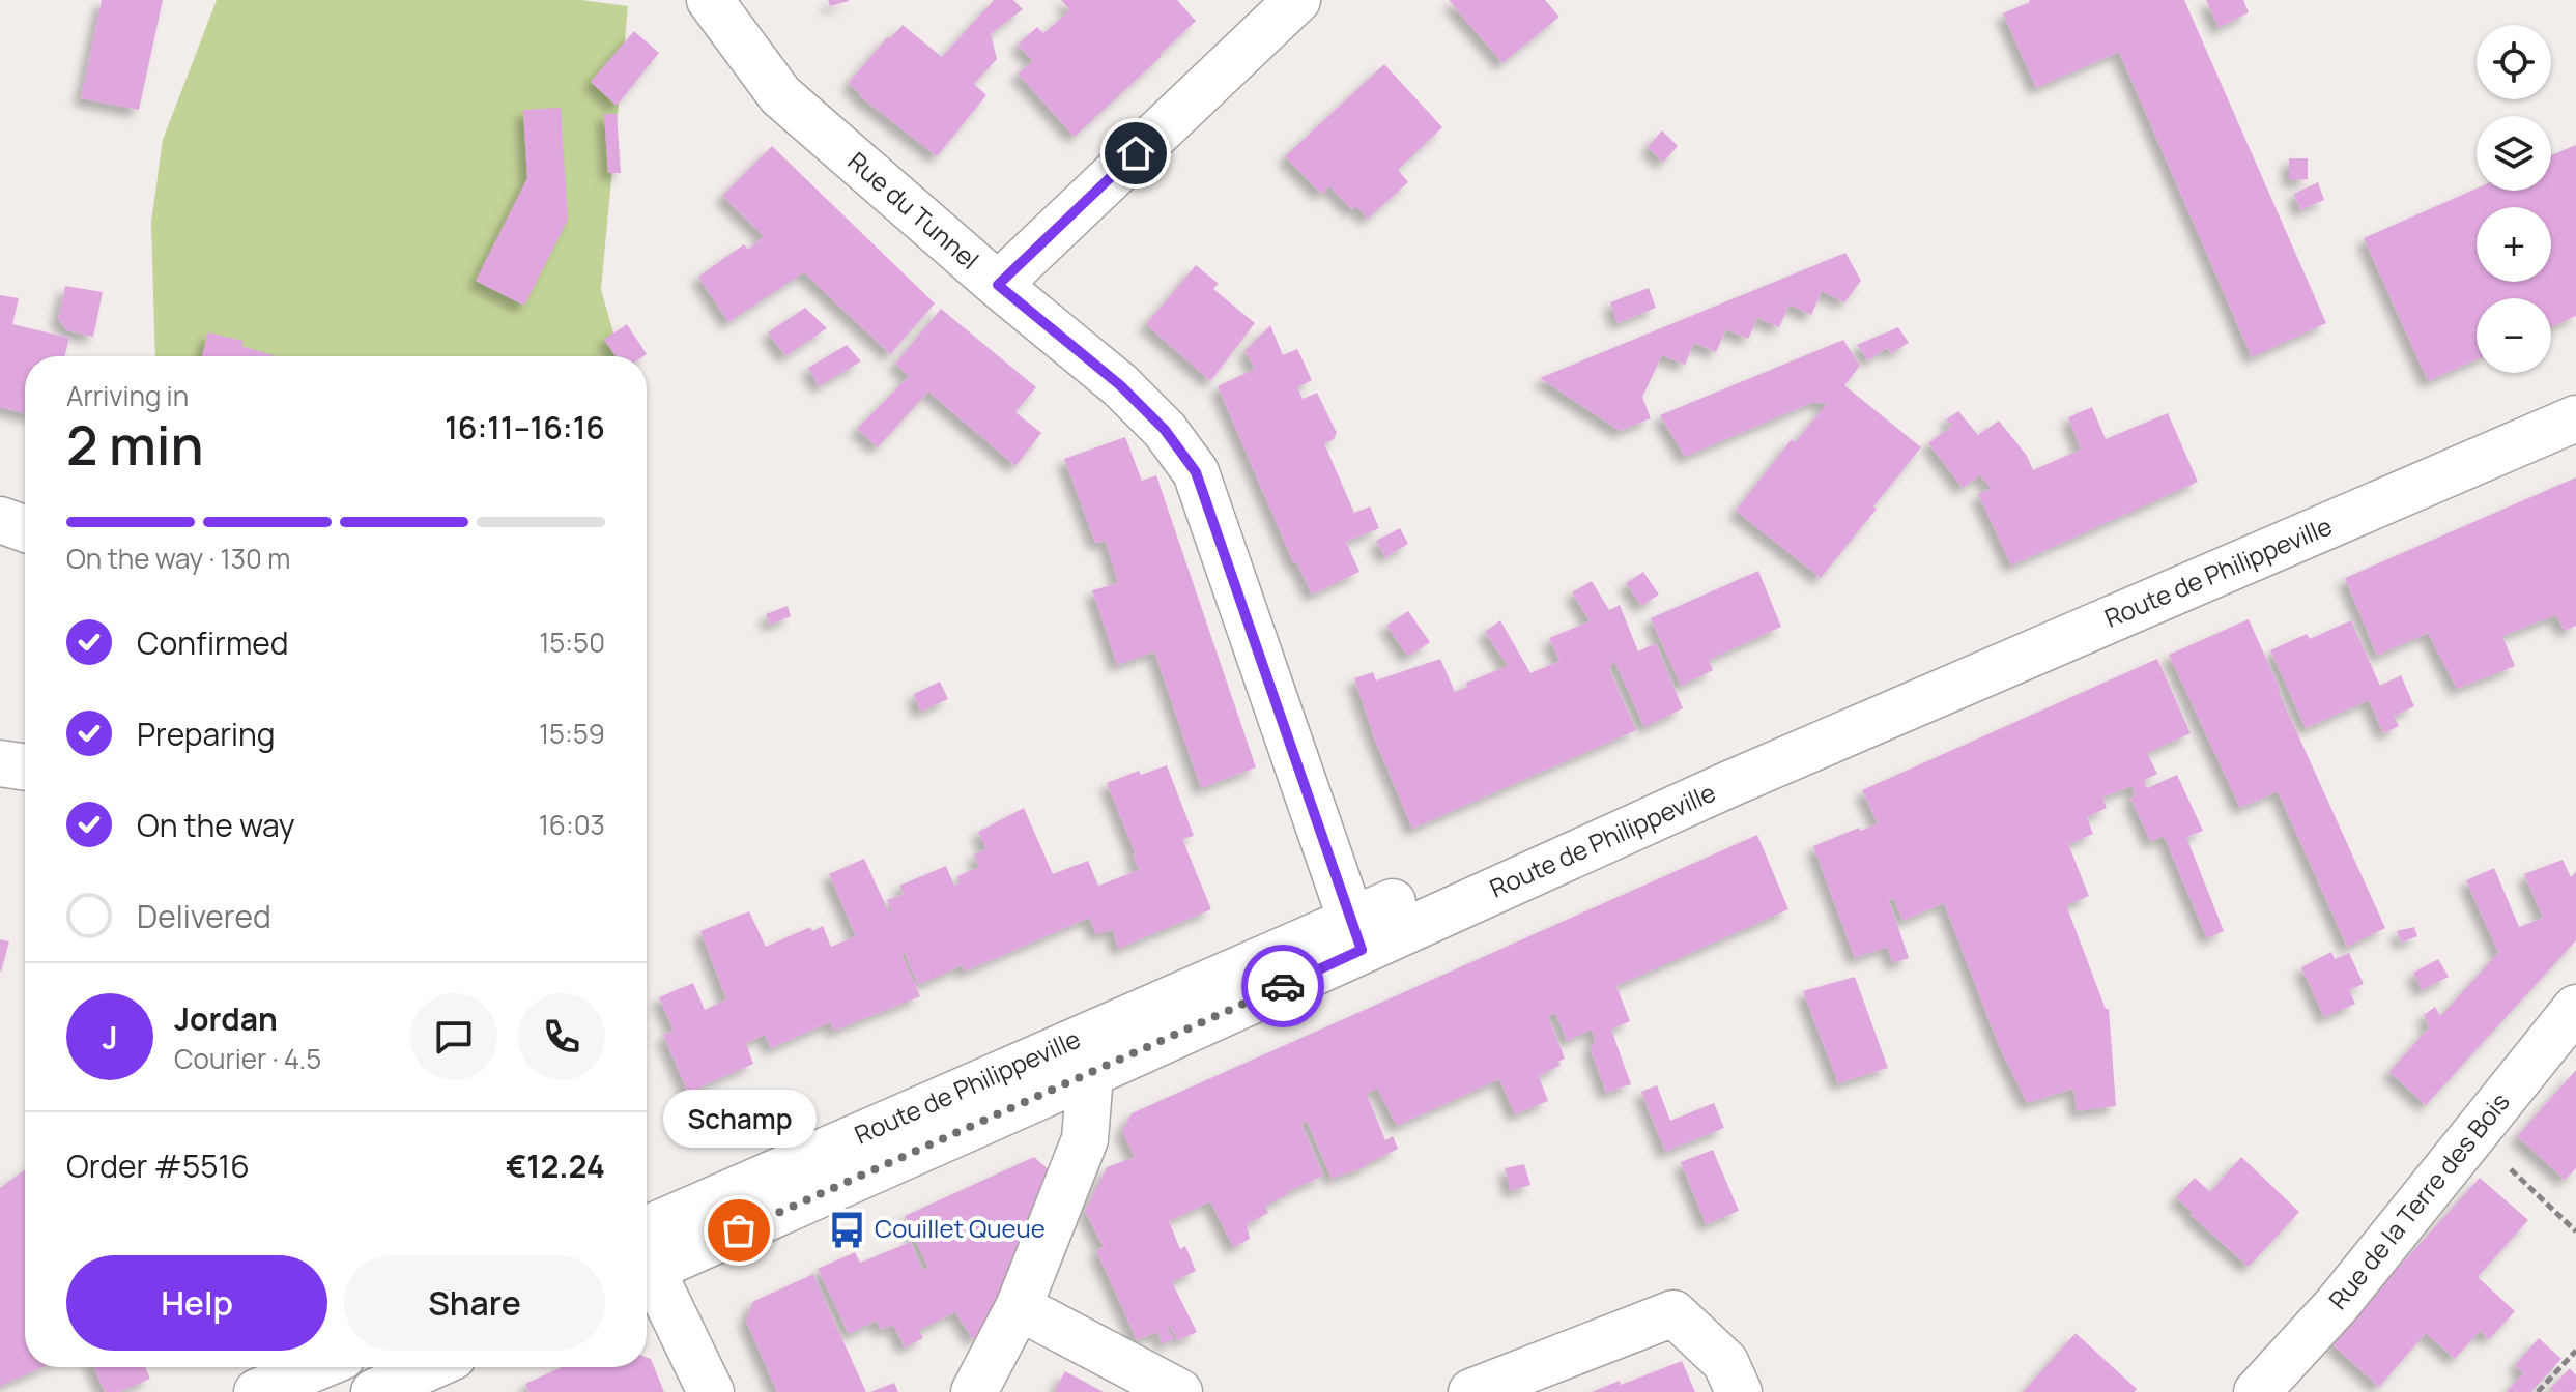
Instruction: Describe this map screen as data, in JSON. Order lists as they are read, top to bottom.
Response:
{
  "streets": {
    "main road": ["Rue du Tunnel", "Route de Philippeville", "Rue de la Terre des Bois"]
  },
  "crossings": [
    ["Rue du Tunnel", "Route de Philippeville"]
  ],
  "places": {
    "bus stop": ["Couillet Queue"],
    "other": ["Schamp"]
  },
  "page": {
    "map_buttons": ["+", "−"],
    "heading": ["2 min", "Arriving in", "16:11–16:16"],
    "panel": [
      "Jordan",
      "Courier · 4.5",
      "Order #5516",
      "€12.24"
    ],
    "bar": "On the way · 130 m",
    "list": [
      ["Confirmed", "15:50"],
      ["Preparing", "15:59"],
      ["On the way", "16:03"],
      "Delivered"
    ],
    "round": "J",
    "bubble": "Schamp",
    "buttons": ["Help", "Share"]
  }
}
